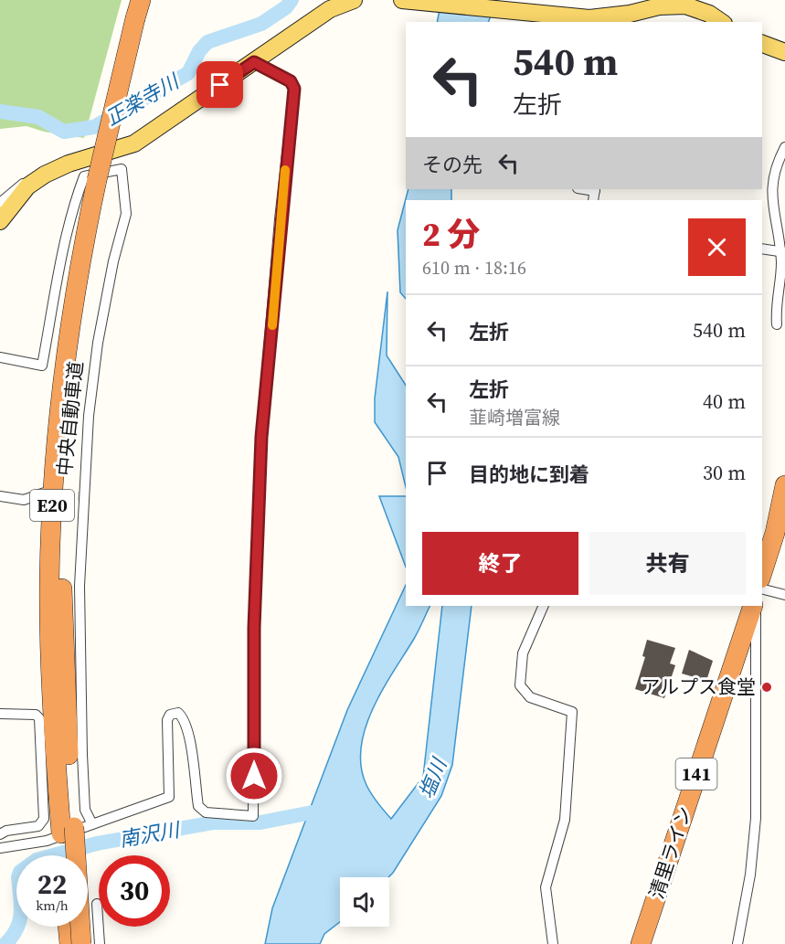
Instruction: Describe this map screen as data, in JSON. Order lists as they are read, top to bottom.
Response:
{
  "streets": {
    "highway": [
      "中央自動車道",
      "E20",
      "141",
      "清里ライン"
    ]
  },
  "water": ["正楽寺川", "塩川", "南沢川"],
  "places": ["アルプス食堂"],
  "page": {
    "turn": ["540 m", "左折"],
    "then": "その先",
    "heading": ["2 分", "610 m · 18:16"],
    "list": [
      {
        "name": "左折",
        "value": "540 m"
      },
      {
        "name": "左折",
        "note": "韮崎増富線",
        "value": "40 m"
      },
      {
        "name": "目的地に到着",
        "value": "30 m"
      }
    ],
    "buttons": ["終了", "共有"],
    "speed": "22 km/h",
    "limit": "30"
  }
}
